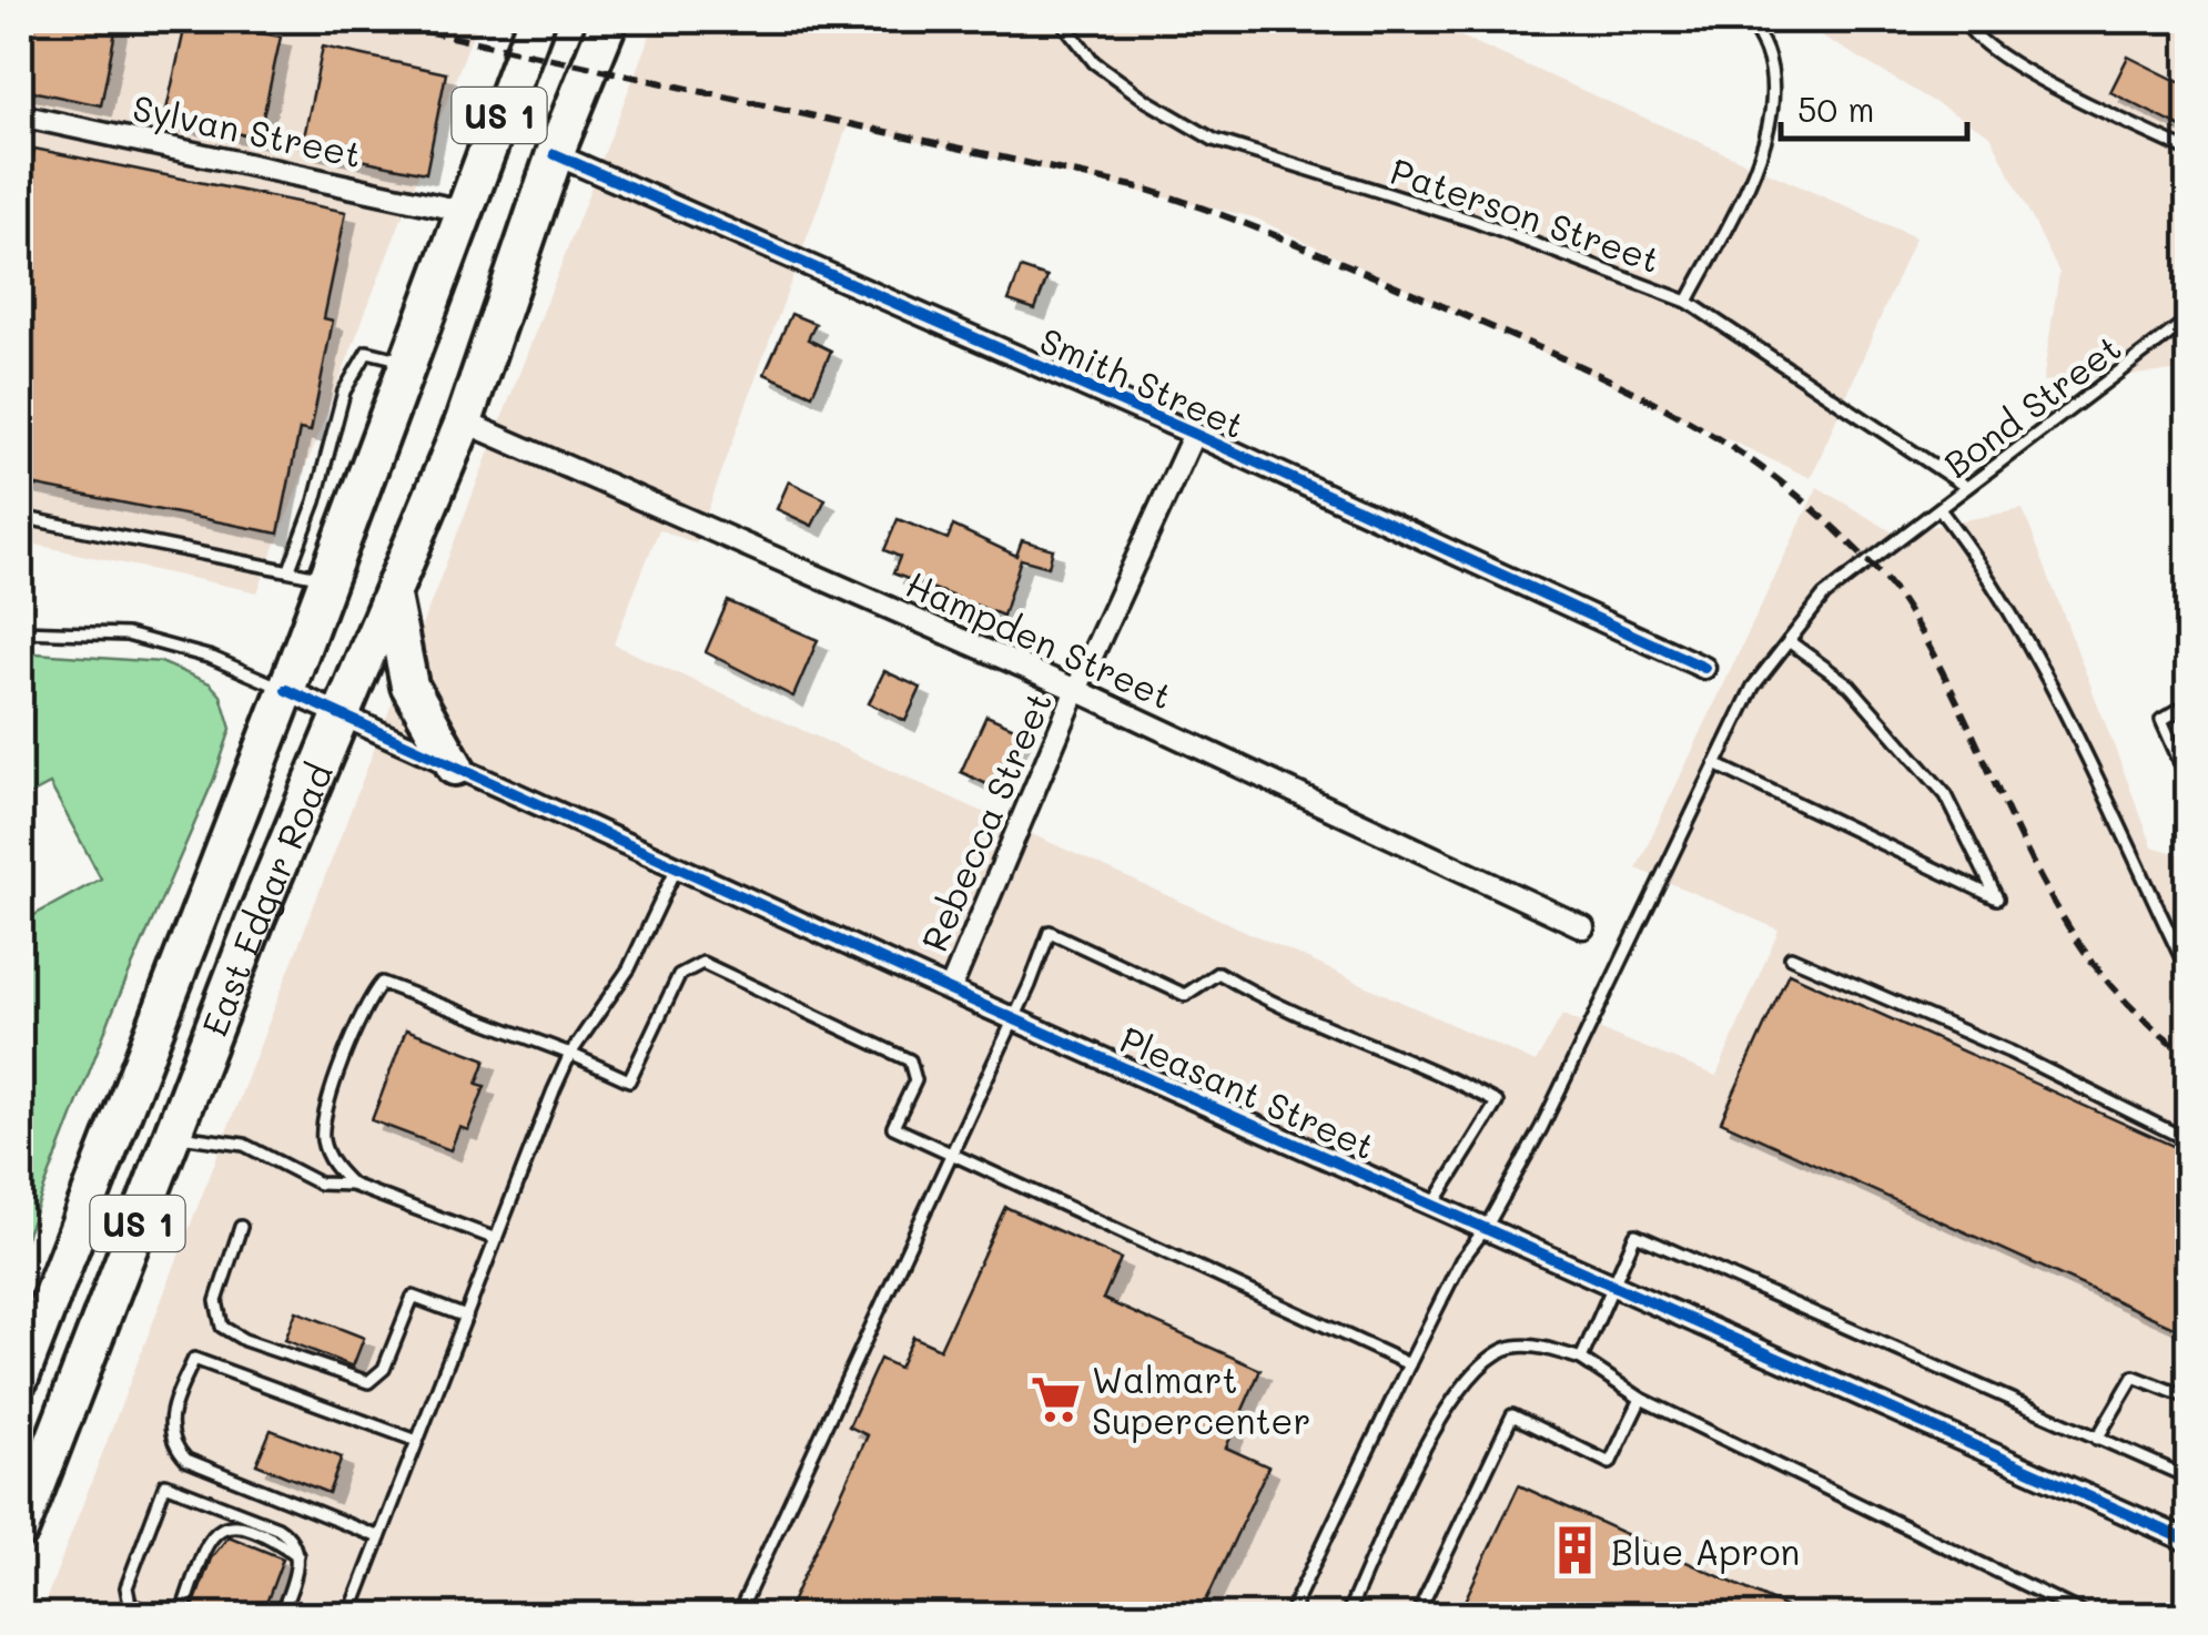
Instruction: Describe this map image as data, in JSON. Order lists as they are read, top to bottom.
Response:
{
  "streets": {
    "highway": ["US 1", "East Edgar Road"],
    "street": [
      "Sylvan Street",
      "Smith Street",
      "Hampden Street",
      "Rebecca Street",
      "Pleasant Street"
    ],
    "lane": ["Paterson Street", "Bond Street"]
  },
  "crossings": [
    ["Sylvan Street", "East Edgar Road"],
    ["Paterson Street", "Bond Street"],
    ["Smith Street", "Rebecca Street"],
    ["Smith Street", "East Edgar Road"],
    ["Bond Street", "Pleasant Street"],
    ["Hampden Street", "Rebecca Street"],
    ["Hampden Street", "East Edgar Road"],
    ["Rebecca Street", "Pleasant Street"],
    ["East Edgar Road", "Pleasant Street"]
  ],
  "places": {
    "supermarket": ["Walmart Supercenter"],
    "building": ["Blue Apron"]
  },
  "scale_bar": "50 m"
}
